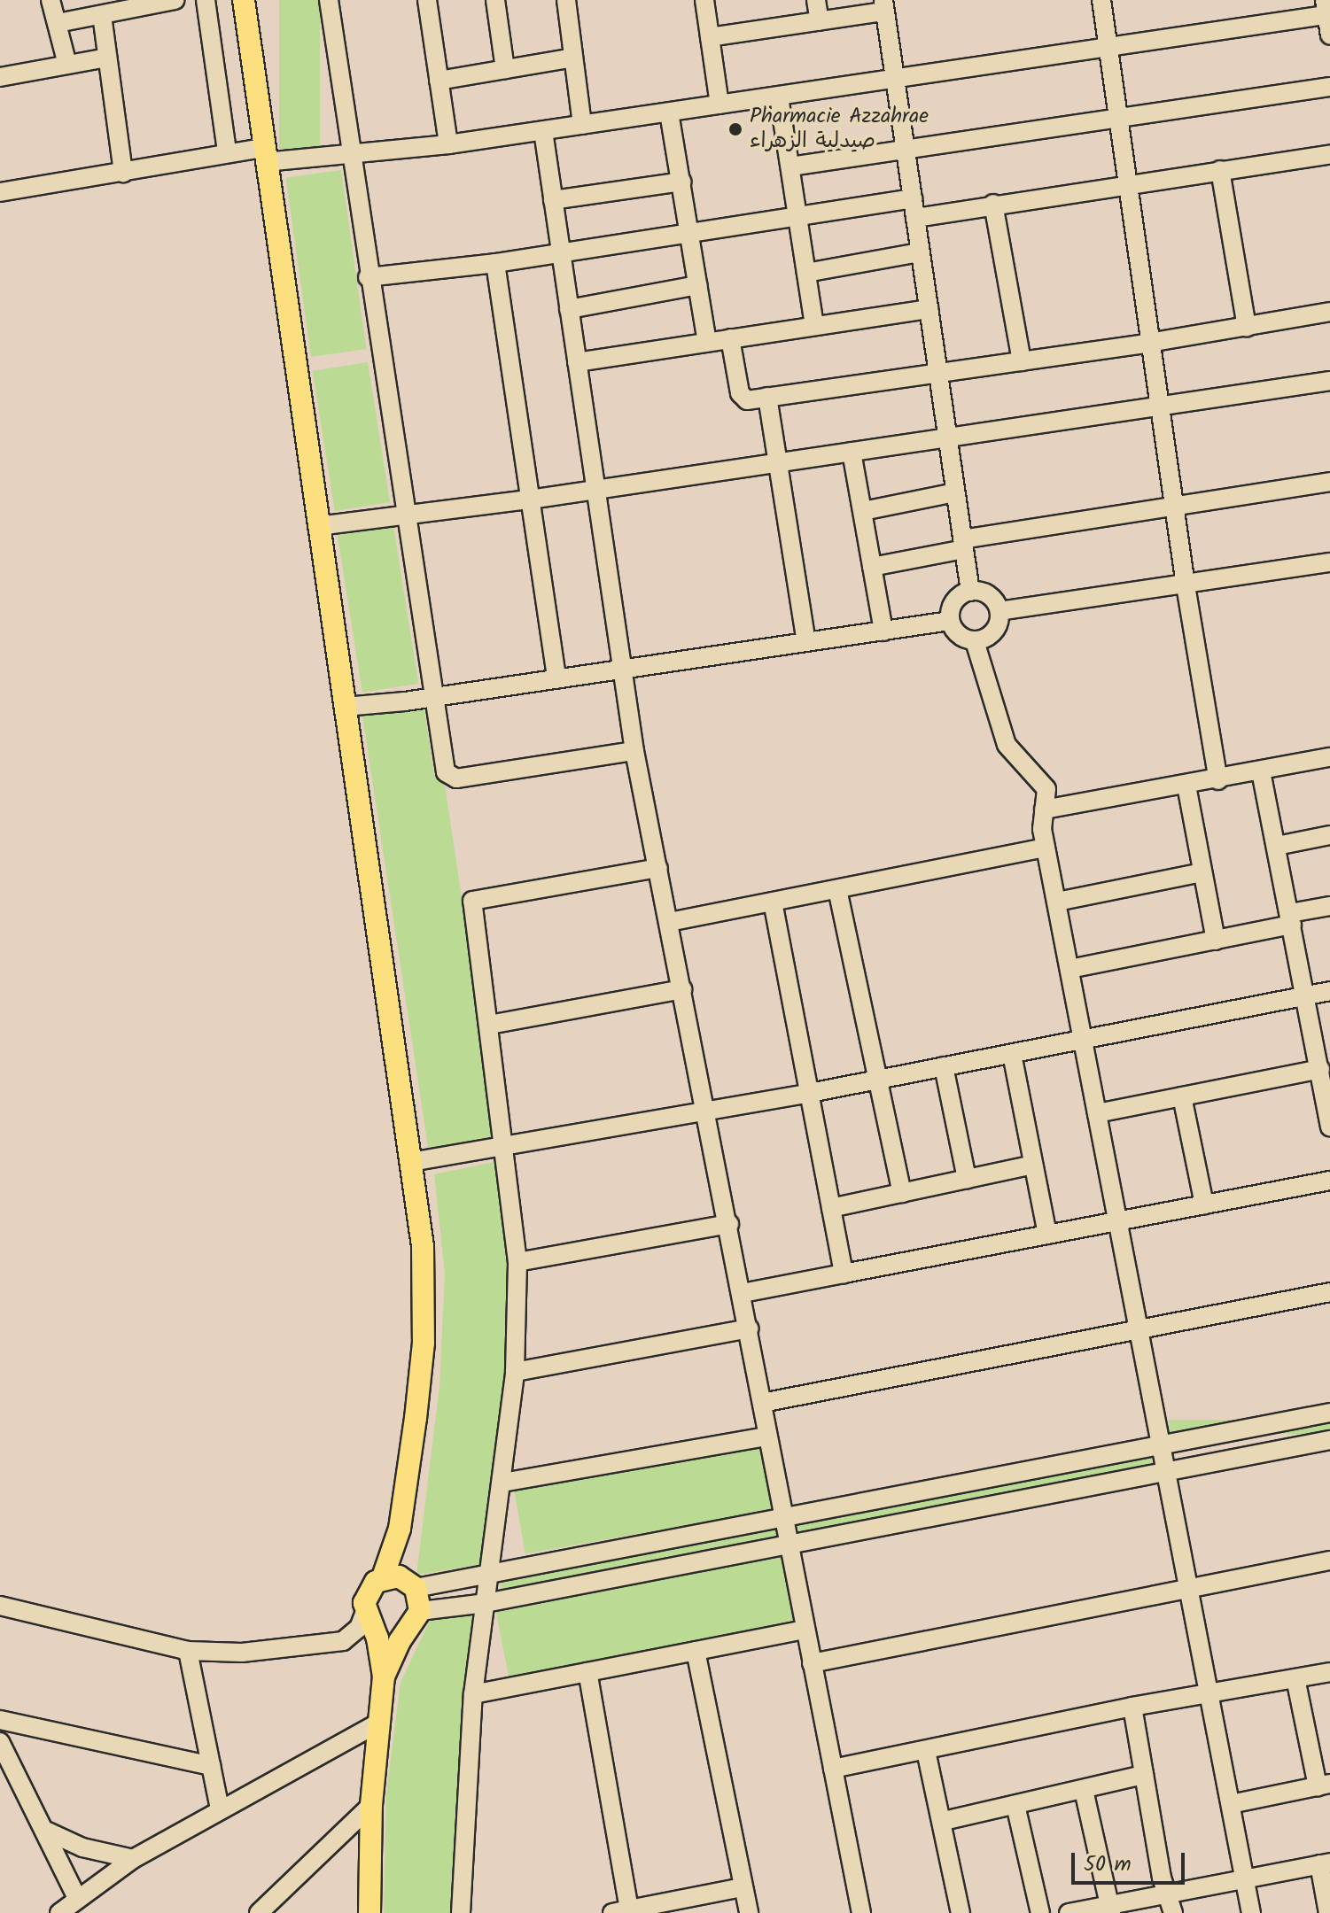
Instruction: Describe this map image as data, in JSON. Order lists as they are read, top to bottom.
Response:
{
  "places": ["Pharmacie Azzahrae صيدلية الزهراء"],
  "scale_bar": "50 m"
}
